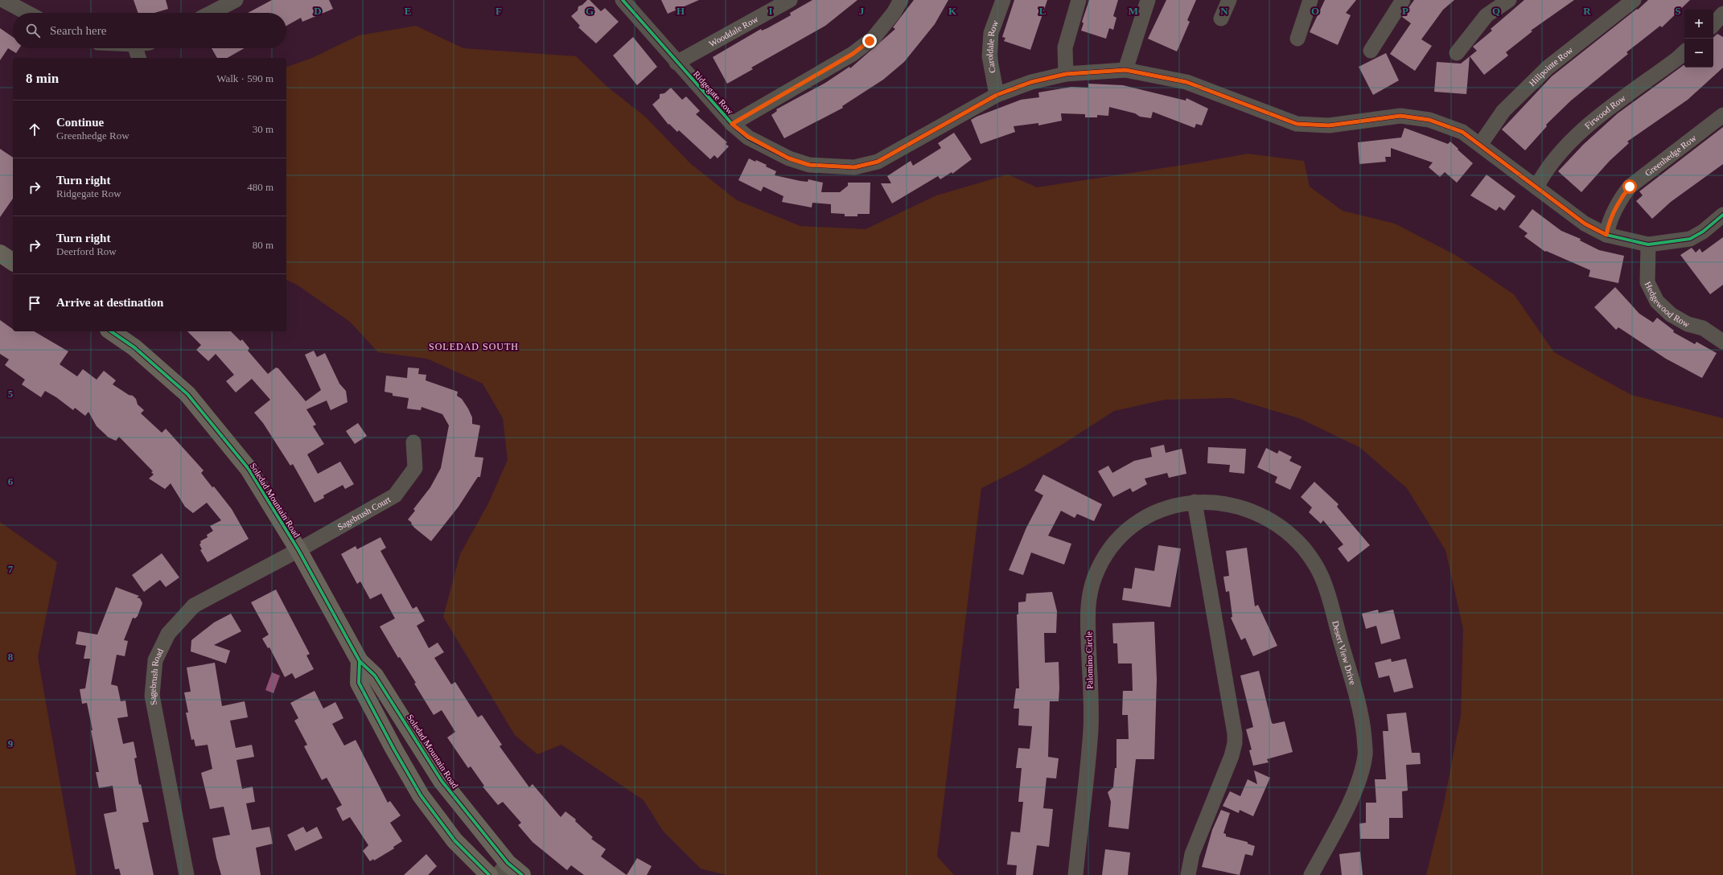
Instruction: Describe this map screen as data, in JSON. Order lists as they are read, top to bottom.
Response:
{
  "streets": {
    "main road": ["Soledad Mountain Road"],
    "street": [
      "Wooddale Row",
      "Caroldale Row",
      "Hillpointe Row",
      "Ridgegate Row",
      "Firwood Row",
      "Greenhedge Row",
      "Hedgewood Row",
      "Sagebrush Court",
      "Desert View Drive",
      "Palomino Circle",
      "Sagebrush Road"
    ]
  },
  "crossings": [
    ["Wooddale Row", "Ridgegate Row"],
    ["Caroldale Row", "Ridgegate Row"],
    ["Hillpointe Row", "Ridgegate Row"],
    ["Ridgegate Row", "Firwood Row"],
    ["Ridgegate Row", "Greenhedge Row"],
    ["Ridgegate Row", "Hedgewood Row"],
    ["Soledad Mountain Road", "Sagebrush Court"],
    ["Soledad Mountain Road", "Sagebrush Road"],
    ["Sagebrush Court", "Sagebrush Road"],
    ["Desert View Drive", "Palomino Circle"]
  ],
  "districts": ["SOLEDAD SOUTH"],
  "page": {
    "map_buttons": ["+", "−"],
    "search": "Search here",
    "heading": ["8 min", "Walk · 590 m"],
    "list": [
      ["Continue", "Greenhedge Row", "30 m"],
      ["Turn right", "Ridgegate Row", "480 m"],
      ["Turn right", "Deerford Row", "80 m"],
      "Arrive at destination"
    ]
  },
  "grid": {
    "columns": [
      "D",
      "E",
      "F",
      "G",
      "H",
      "I",
      "J",
      "K",
      "L",
      "M",
      "N",
      "O",
      "P",
      "Q",
      "R",
      "S"
    ],
    "rows": [
      "5",
      "6",
      "7",
      "8",
      "9"
    ]
  }
}
